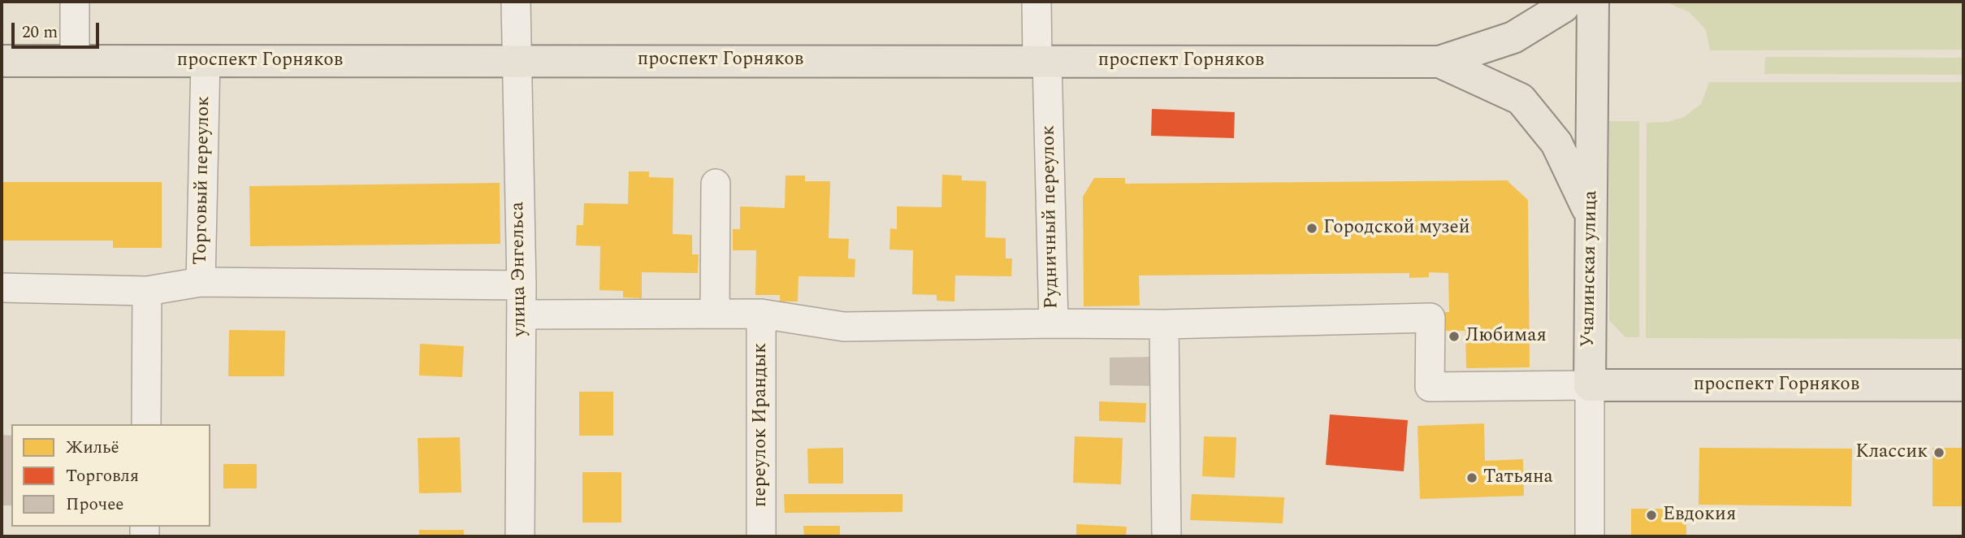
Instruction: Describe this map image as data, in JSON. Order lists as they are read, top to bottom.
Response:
{
  "streets": {
    "main road": ["проспект Горняков", "Учалинская улица"],
    "street": [
      "Торговый переулок",
      "Рудничный переулок",
      "улица Энгельса",
      "переулок Ирандык"
    ]
  },
  "crossings": [
    ["проспект Горняков", "Торговый переулок"],
    ["проспект Горняков", "Рудничный переулок"],
    ["проспект Горняков", "улица Энгельса"],
    ["проспект Горняков", "Учалинская улица"],
    ["Рудничный переулок", "Учалинская улица"]
  ],
  "places": [
    "Городской музей",
    "Любимая",
    "Классик",
    "Татьяна",
    "Евдокия"
  ],
  "legend": ["Жильё", "Торговля", "Прочее"],
  "scale_bar": "20 m"
}
